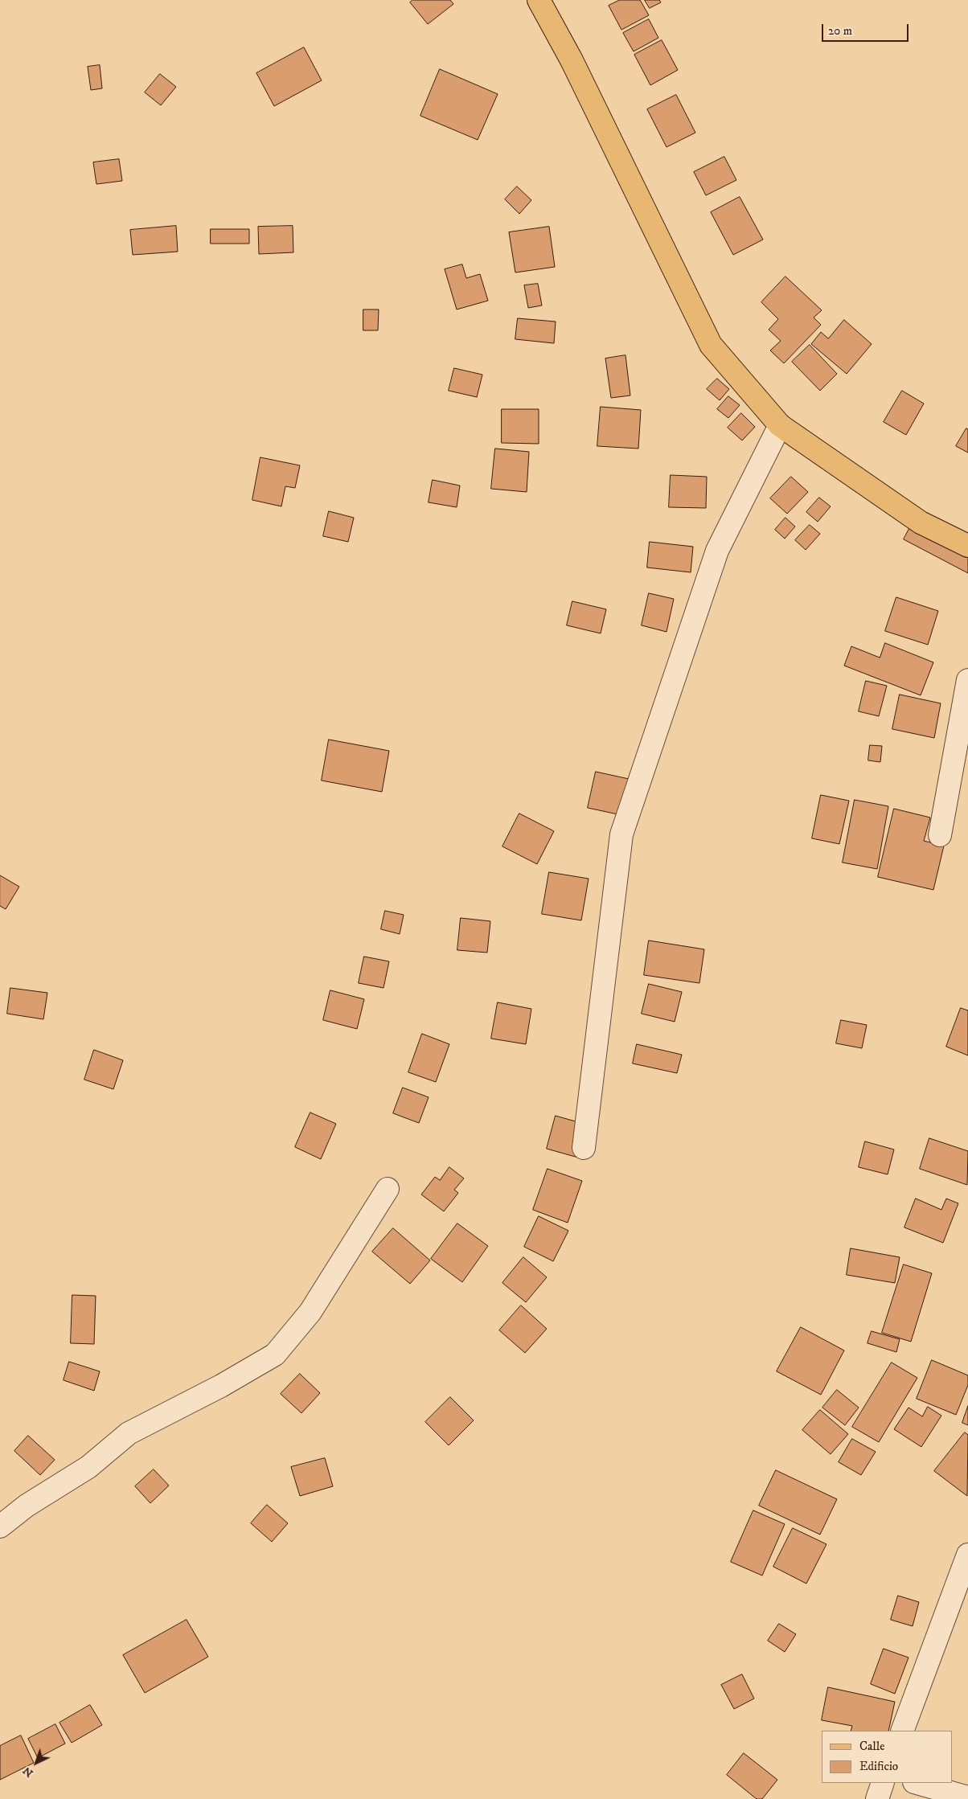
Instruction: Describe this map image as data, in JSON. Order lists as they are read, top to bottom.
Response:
{
  "legend": ["Calle", "Edificio"],
  "scale_bar": "20 m",
  "north": "bottom left"
}
